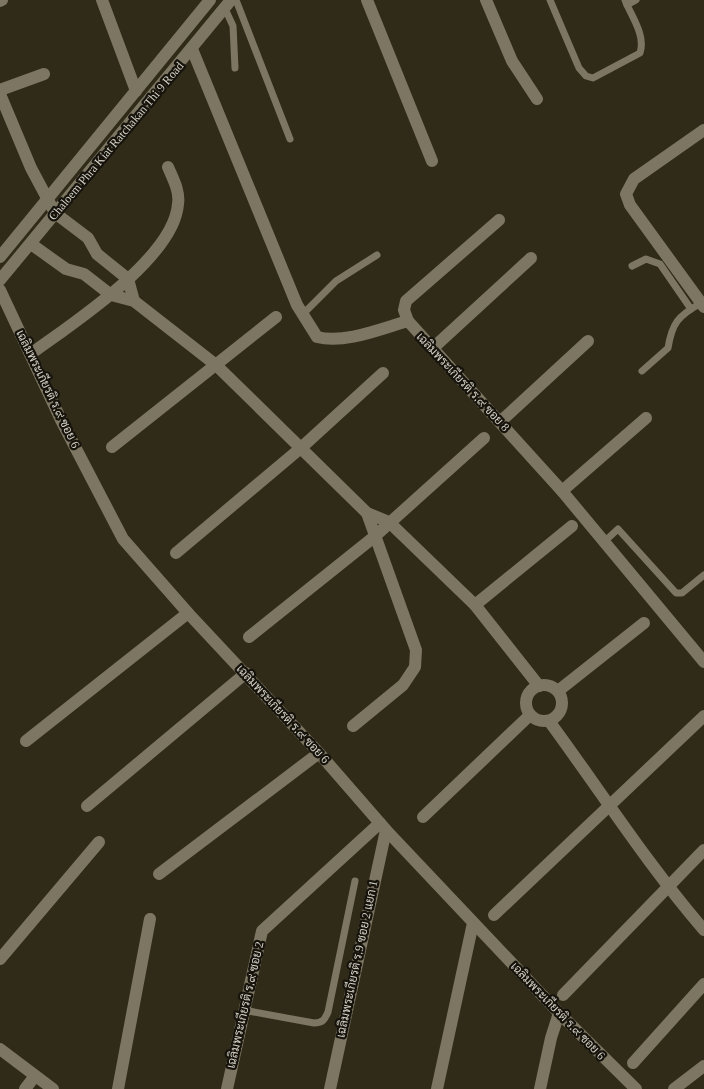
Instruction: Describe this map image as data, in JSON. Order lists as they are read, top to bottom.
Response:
{
  "streets": {
    "street": [
      "Chaloem Phra Kiat Ratchakan Thi 9 Road",
      "เฉลิมพระเกียรติ ร.๙ ซอย 8",
      "เฉลิมพระเกียรติ ร.๙ ซอย 6",
      "เฉลิมพระเกียรติ ร.9 ซอย 2 แยก 1",
      "เฉลิมพระเกียรติ ร.๙ ซอย 2"
    ]
  },
  "crossings": [
    ["Chaloem Phra Kiat Ratchakan Thi 9 Road", "เฉลิมพระเกียรติ ร.๙ ซอย 8"],
    ["เฉลิมพระเกียรติ ร.๙ ซอย 6", "เฉลิมพระเกียรติ ร.9 ซอย 2 แยก 1"],
    ["เฉลิมพระเกียรติ ร.๙ ซอย 6", "เฉลิมพระเกียรติ ร.๙ ซอย 2"],
    ["เฉลิมพระเกียรติ ร.9 ซอย 2 แยก 1", "เฉลิมพระเกียรติ ร.๙ ซอย 2"]
  ]
}
